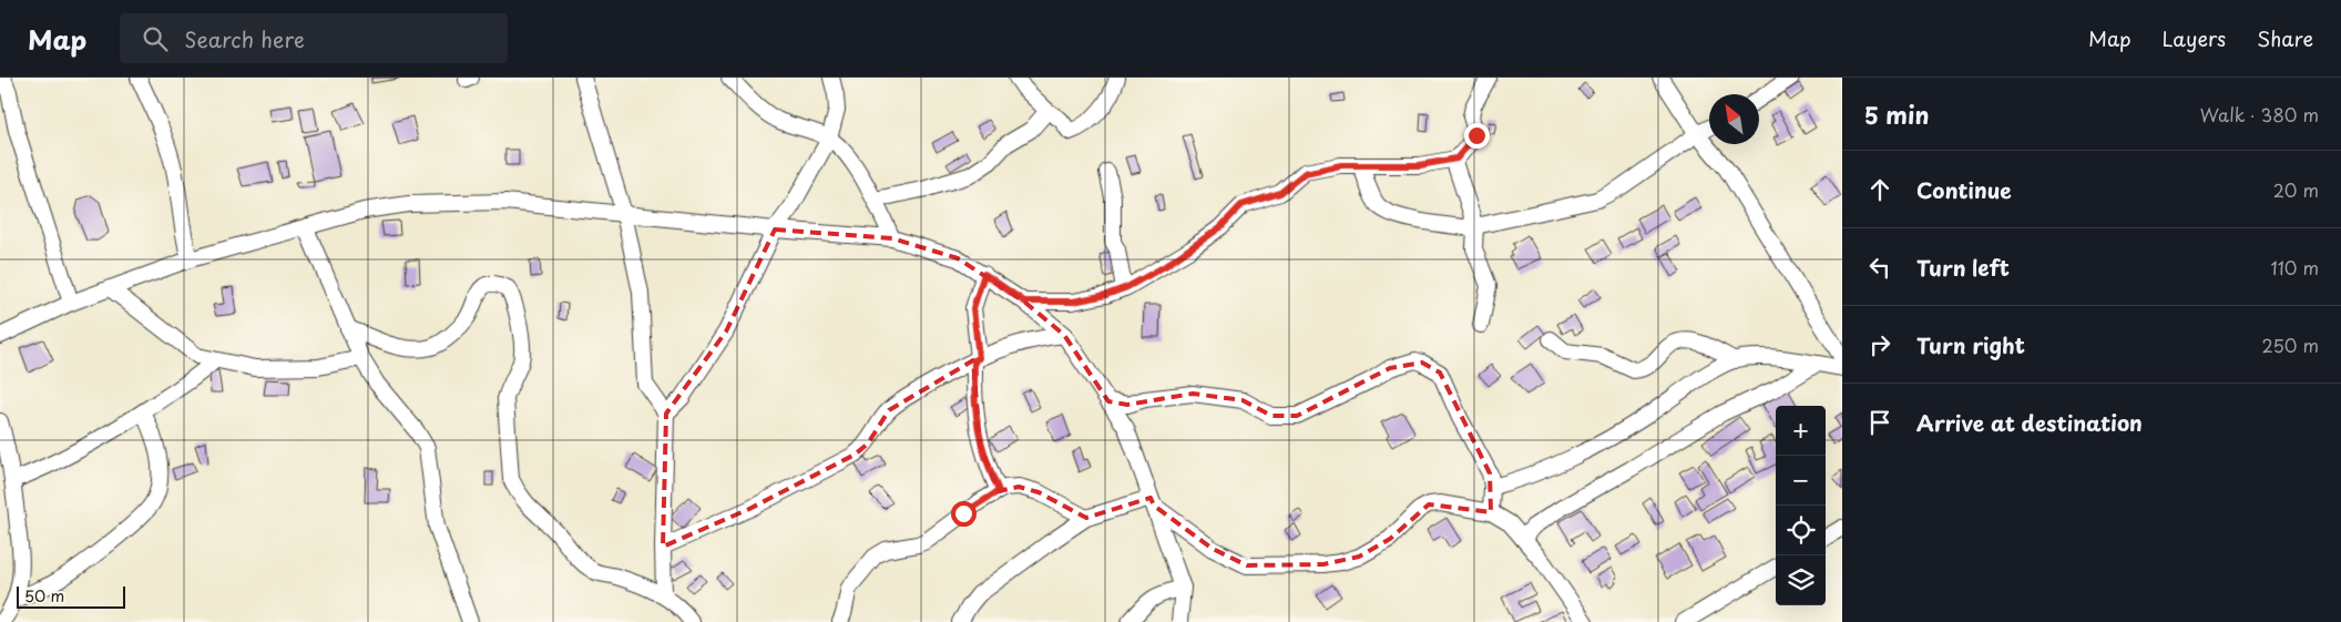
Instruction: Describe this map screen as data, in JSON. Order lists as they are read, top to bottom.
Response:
{
  "scale_bar": "50 m",
  "north": "top left",
  "page": {
    "header": "Map",
    "search": "Search here",
    "nav": ["Map", "Layers", "Share"],
    "heading": ["5 min", "Walk · 380 m"],
    "list": [
      ["Continue", "20 m"],
      ["Turn left", "110 m"],
      ["Turn right", "250 m"],
      "Arrive at destination"
    ],
    "map_buttons": ["+", "−"],
    "scale": "50 m"
  }
}
